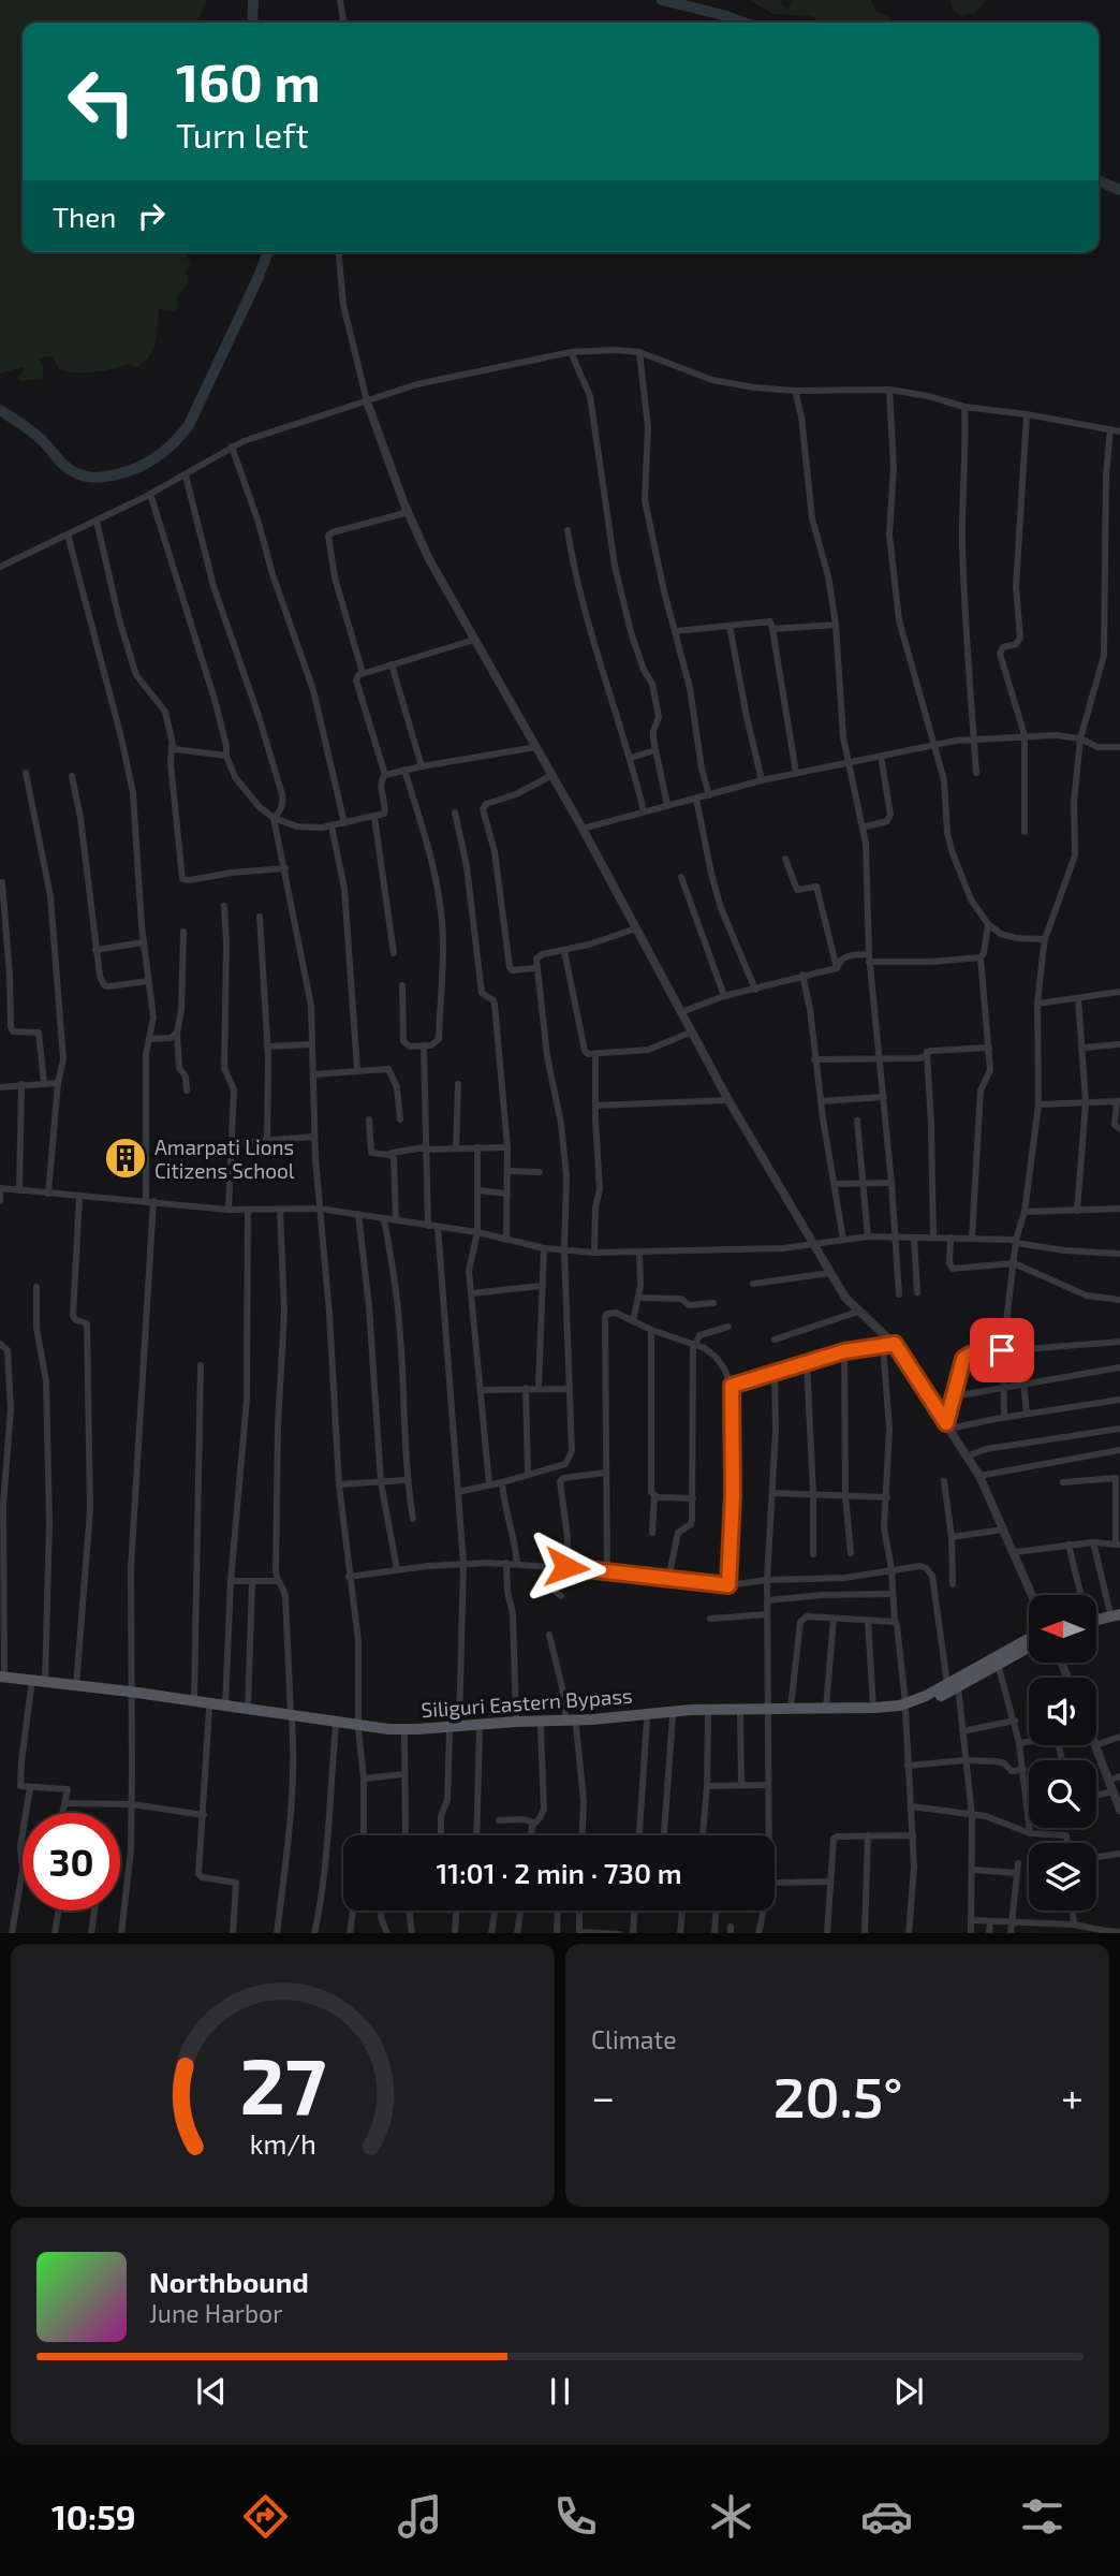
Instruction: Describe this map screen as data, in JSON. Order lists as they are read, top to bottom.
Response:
{
  "streets": {
    "main road": ["Siliguri Eastern Bypass"]
  },
  "places": {
    "building": ["Amarpati Lions Citizens School"]
  },
  "north": "left",
  "page": {
    "turn": ["160 m", "Turn left"],
    "then": "Then",
    "limit": "30",
    "trip": "11:01 · 2 min · 730 m",
    "tile": "Climate",
    "heat": ["−", "20.5°", "+"],
    "song": ["Northbound", "June Harbor"],
    "tabs": "10:59",
    "gauge": ["27", "km/h"]
  }
}
